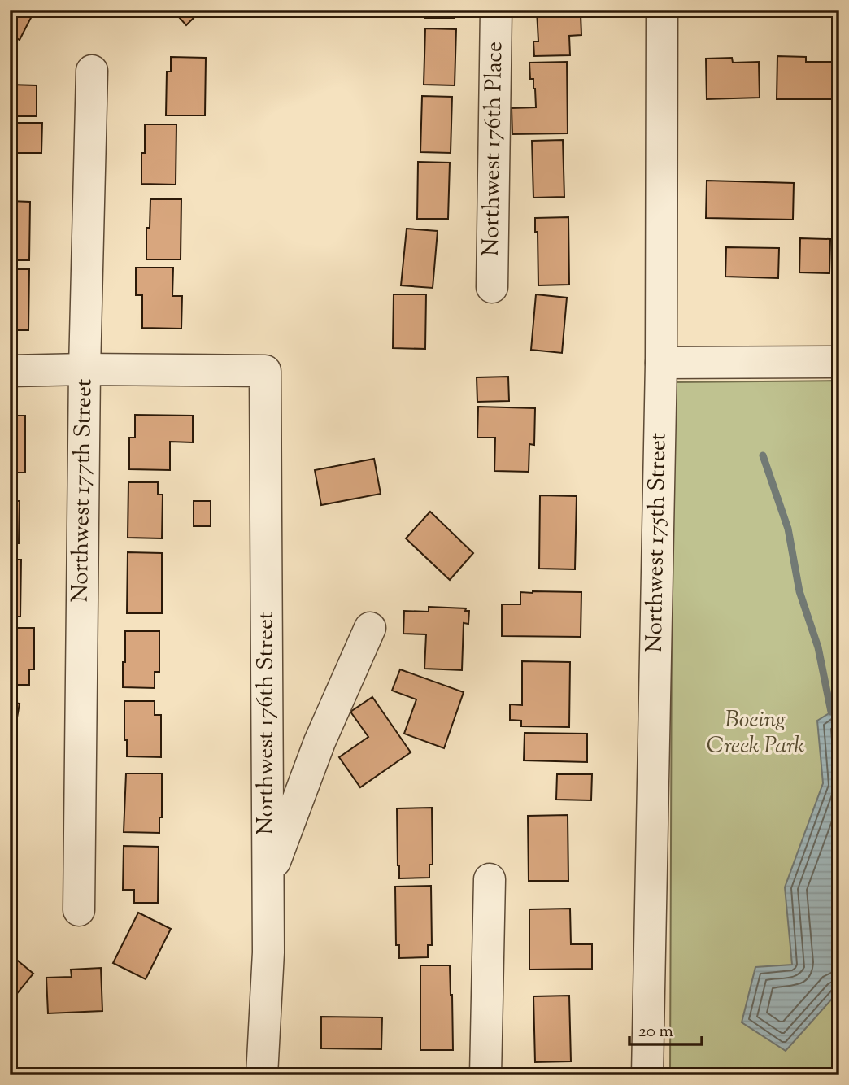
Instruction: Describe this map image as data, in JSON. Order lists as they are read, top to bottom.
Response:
{
  "streets": {
    "street": [
      "Northwest 176th Place",
      "Northwest 177th Street",
      "Northwest 175th Street",
      "Northwest 176th Street"
    ]
  },
  "crossings": [
    ["Northwest 177th Street", "Northwest 176th Street"]
  ],
  "parks": ["Boeing Creek Park"],
  "scale_bar": "20 m"
}
